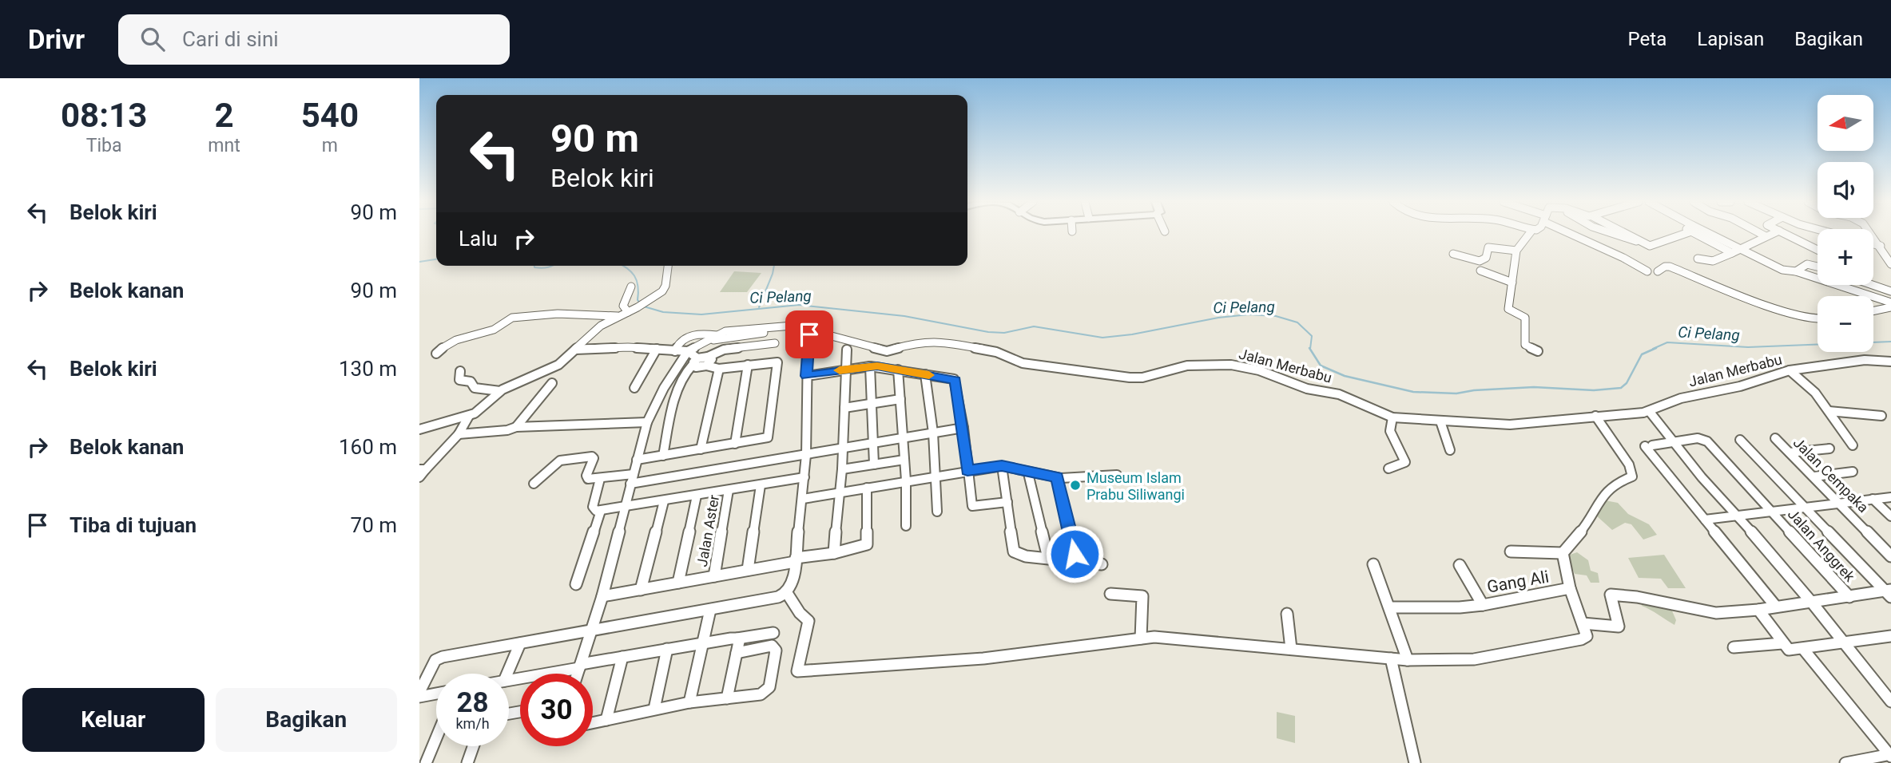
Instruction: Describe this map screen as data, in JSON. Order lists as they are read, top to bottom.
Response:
{
  "streets": {
    "street": [
      "Jalan Merbabu",
      "Jalan Cempaka",
      "Jalan Aster",
      "Jalan Anggrek",
      "Gang Ali"
    ]
  },
  "water": ["Ci Pelang"],
  "places": ["Museum Islam Prabu Siliwangi"],
  "north": "left",
  "page": {
    "header": "Drivr",
    "search": "Cari di sini",
    "nav": ["Peta", "Lapisan", "Bagikan"],
    "eta": [
      "08:13",
      "Tiba",
      "2",
      "mnt",
      "540",
      "m"
    ],
    "map_buttons": ["+", "−"],
    "turn": ["90 m", "Belok kiri"],
    "list": [
      {
        "name": "Belok kiri",
        "value": "90 m"
      },
      {
        "name": "Belok kanan",
        "value": "90 m"
      },
      {
        "name": "Belok kiri",
        "value": "130 m"
      },
      {
        "name": "Belok kanan",
        "value": "160 m"
      },
      {
        "name": "Tiba di tujuan",
        "value": "70 m"
      }
    ],
    "then": "Lalu",
    "speed": "28 km/h",
    "limit": "30",
    "buttons": ["Keluar", "Bagikan"]
  }
}
